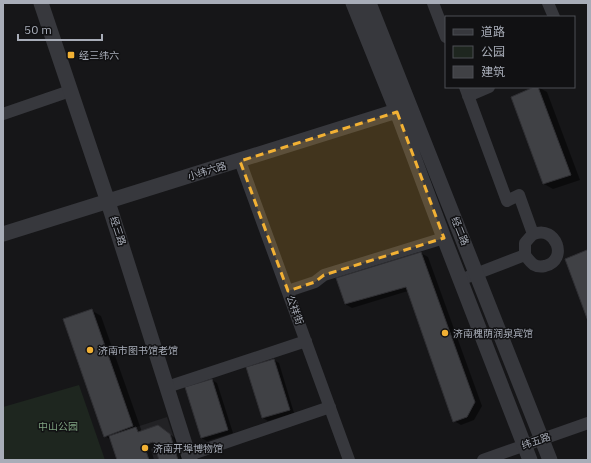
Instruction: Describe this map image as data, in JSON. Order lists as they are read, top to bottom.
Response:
{
  "streets": {
    "street": [
      "小纬六路",
      "经三路",
      "经二路",
      "公祥街",
      "纬五路"
    ]
  },
  "crossings": [
    ["小纬六路", "经三路"],
    ["小纬六路", "经二路"],
    ["小纬六路", "公祥街"],
    ["经二路", "纬五路"]
  ],
  "parks": ["中山公园"],
  "places": {
    "transit": ["经三纬六"],
    "other": ["济南槐荫润泉宾馆", "济南市图书馆老馆", "济南开埠博物馆"]
  },
  "legend": ["道路", "公园", "建筑"],
  "scale_bar": "50 m"
}
